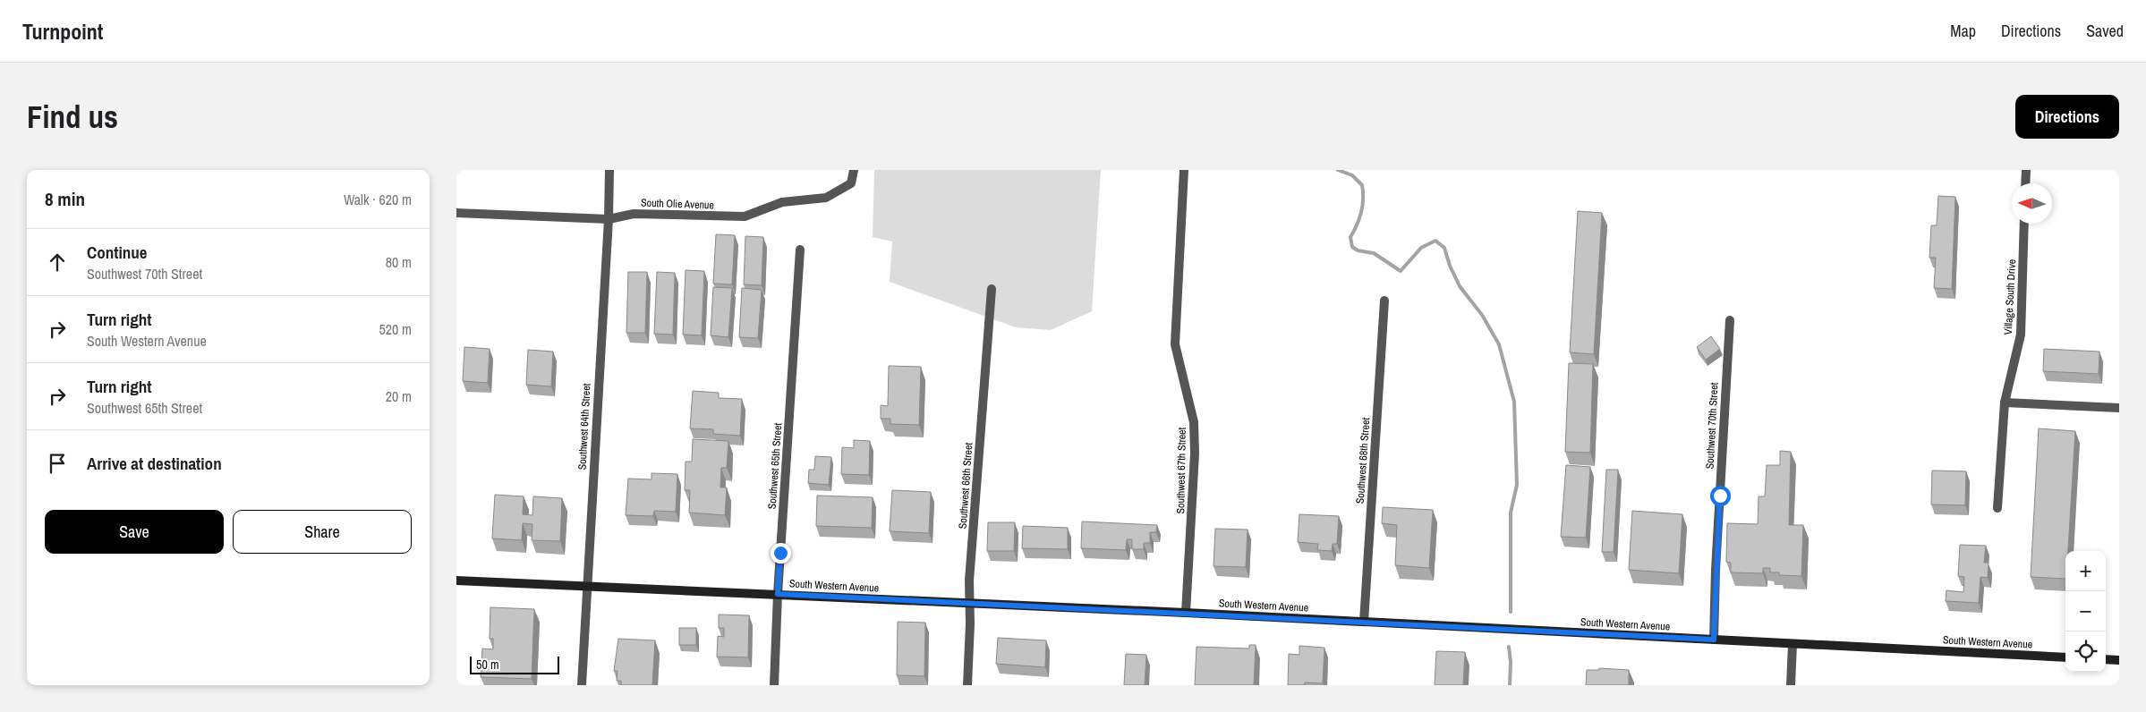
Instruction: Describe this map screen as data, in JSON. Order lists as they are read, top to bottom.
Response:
{
  "streets": {
    "main road": ["South Western Avenue"],
    "street": [
      "South Olie Avenue",
      "Village South Drive",
      "Southwest 70th Street",
      "Southwest 64th Street",
      "Southwest 68th Street",
      "Southwest 65th Street",
      "Southwest 67th Street",
      "Southwest 66th Street"
    ]
  },
  "crossings": [
    ["South Olie Avenue", "Southwest 64th Street"],
    ["Southwest 70th Street", "South Western Avenue"],
    ["Southwest 64th Street", "South Western Avenue"],
    ["Southwest 68th Street", "South Western Avenue"],
    ["Southwest 65th Street", "South Western Avenue"],
    ["Southwest 67th Street", "South Western Avenue"],
    ["Southwest 66th Street", "South Western Avenue"]
  ],
  "scale_bar": "50 m",
  "north": "left",
  "page": {
    "header": "Turnpoint",
    "nav": ["Map", "Directions", "Saved"],
    "buttons": [
      "Directions",
      ["Save", "Share"]
    ],
    "title": "Find us",
    "heading": ["8 min", "Walk · 620 m"],
    "list": [
      ["Continue", "Southwest 70th Street", "80 m"],
      ["Turn right", "South Western Avenue", "520 m"],
      ["Turn right", "Southwest 65th Street", "20 m"],
      "Arrive at destination"
    ],
    "map_buttons": ["+", "−"],
    "scale": "50 m"
  }
}
